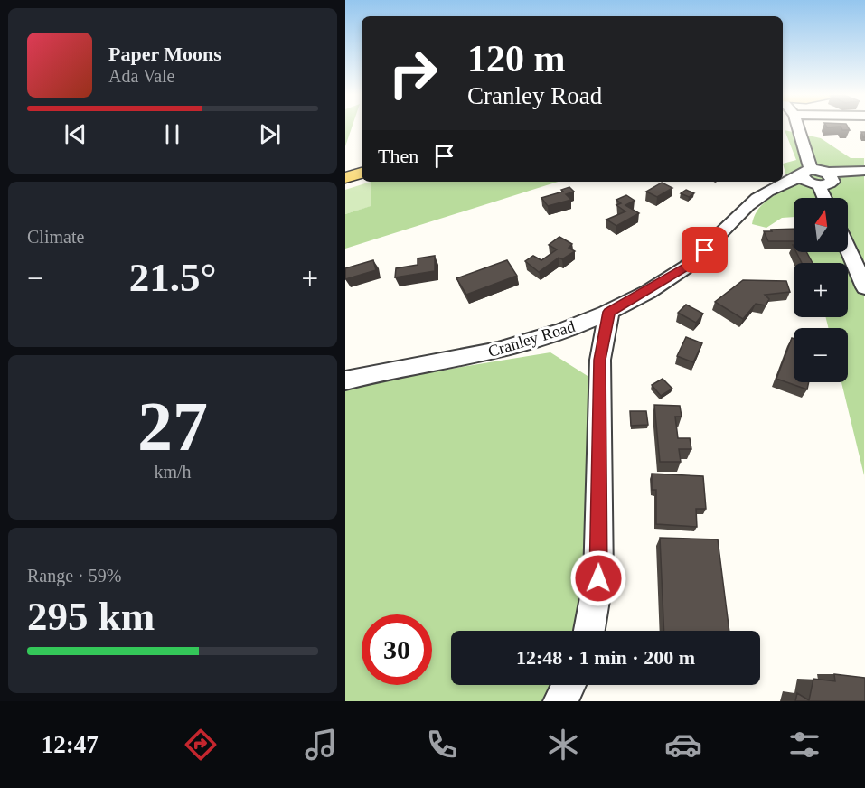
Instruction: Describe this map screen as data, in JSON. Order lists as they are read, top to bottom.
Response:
{
  "streets": {
    "street": ["Cranley Road"]
  },
  "north": "top",
  "page": {
    "turn": ["120 m", "Cranley Road"],
    "song": ["Paper Moons", "Ada Vale"],
    "then": "Then",
    "tile": [
      "Climate",
      ["27", "km/h"],
      ["Range · 59%", "295 km"]
    ],
    "map_buttons": ["+", "−"],
    "heat": ["−", "21.5°", "+"],
    "limit": "30",
    "trip": "12:48 · 1 min · 200 m",
    "tabs": "12:47"
  }
}
